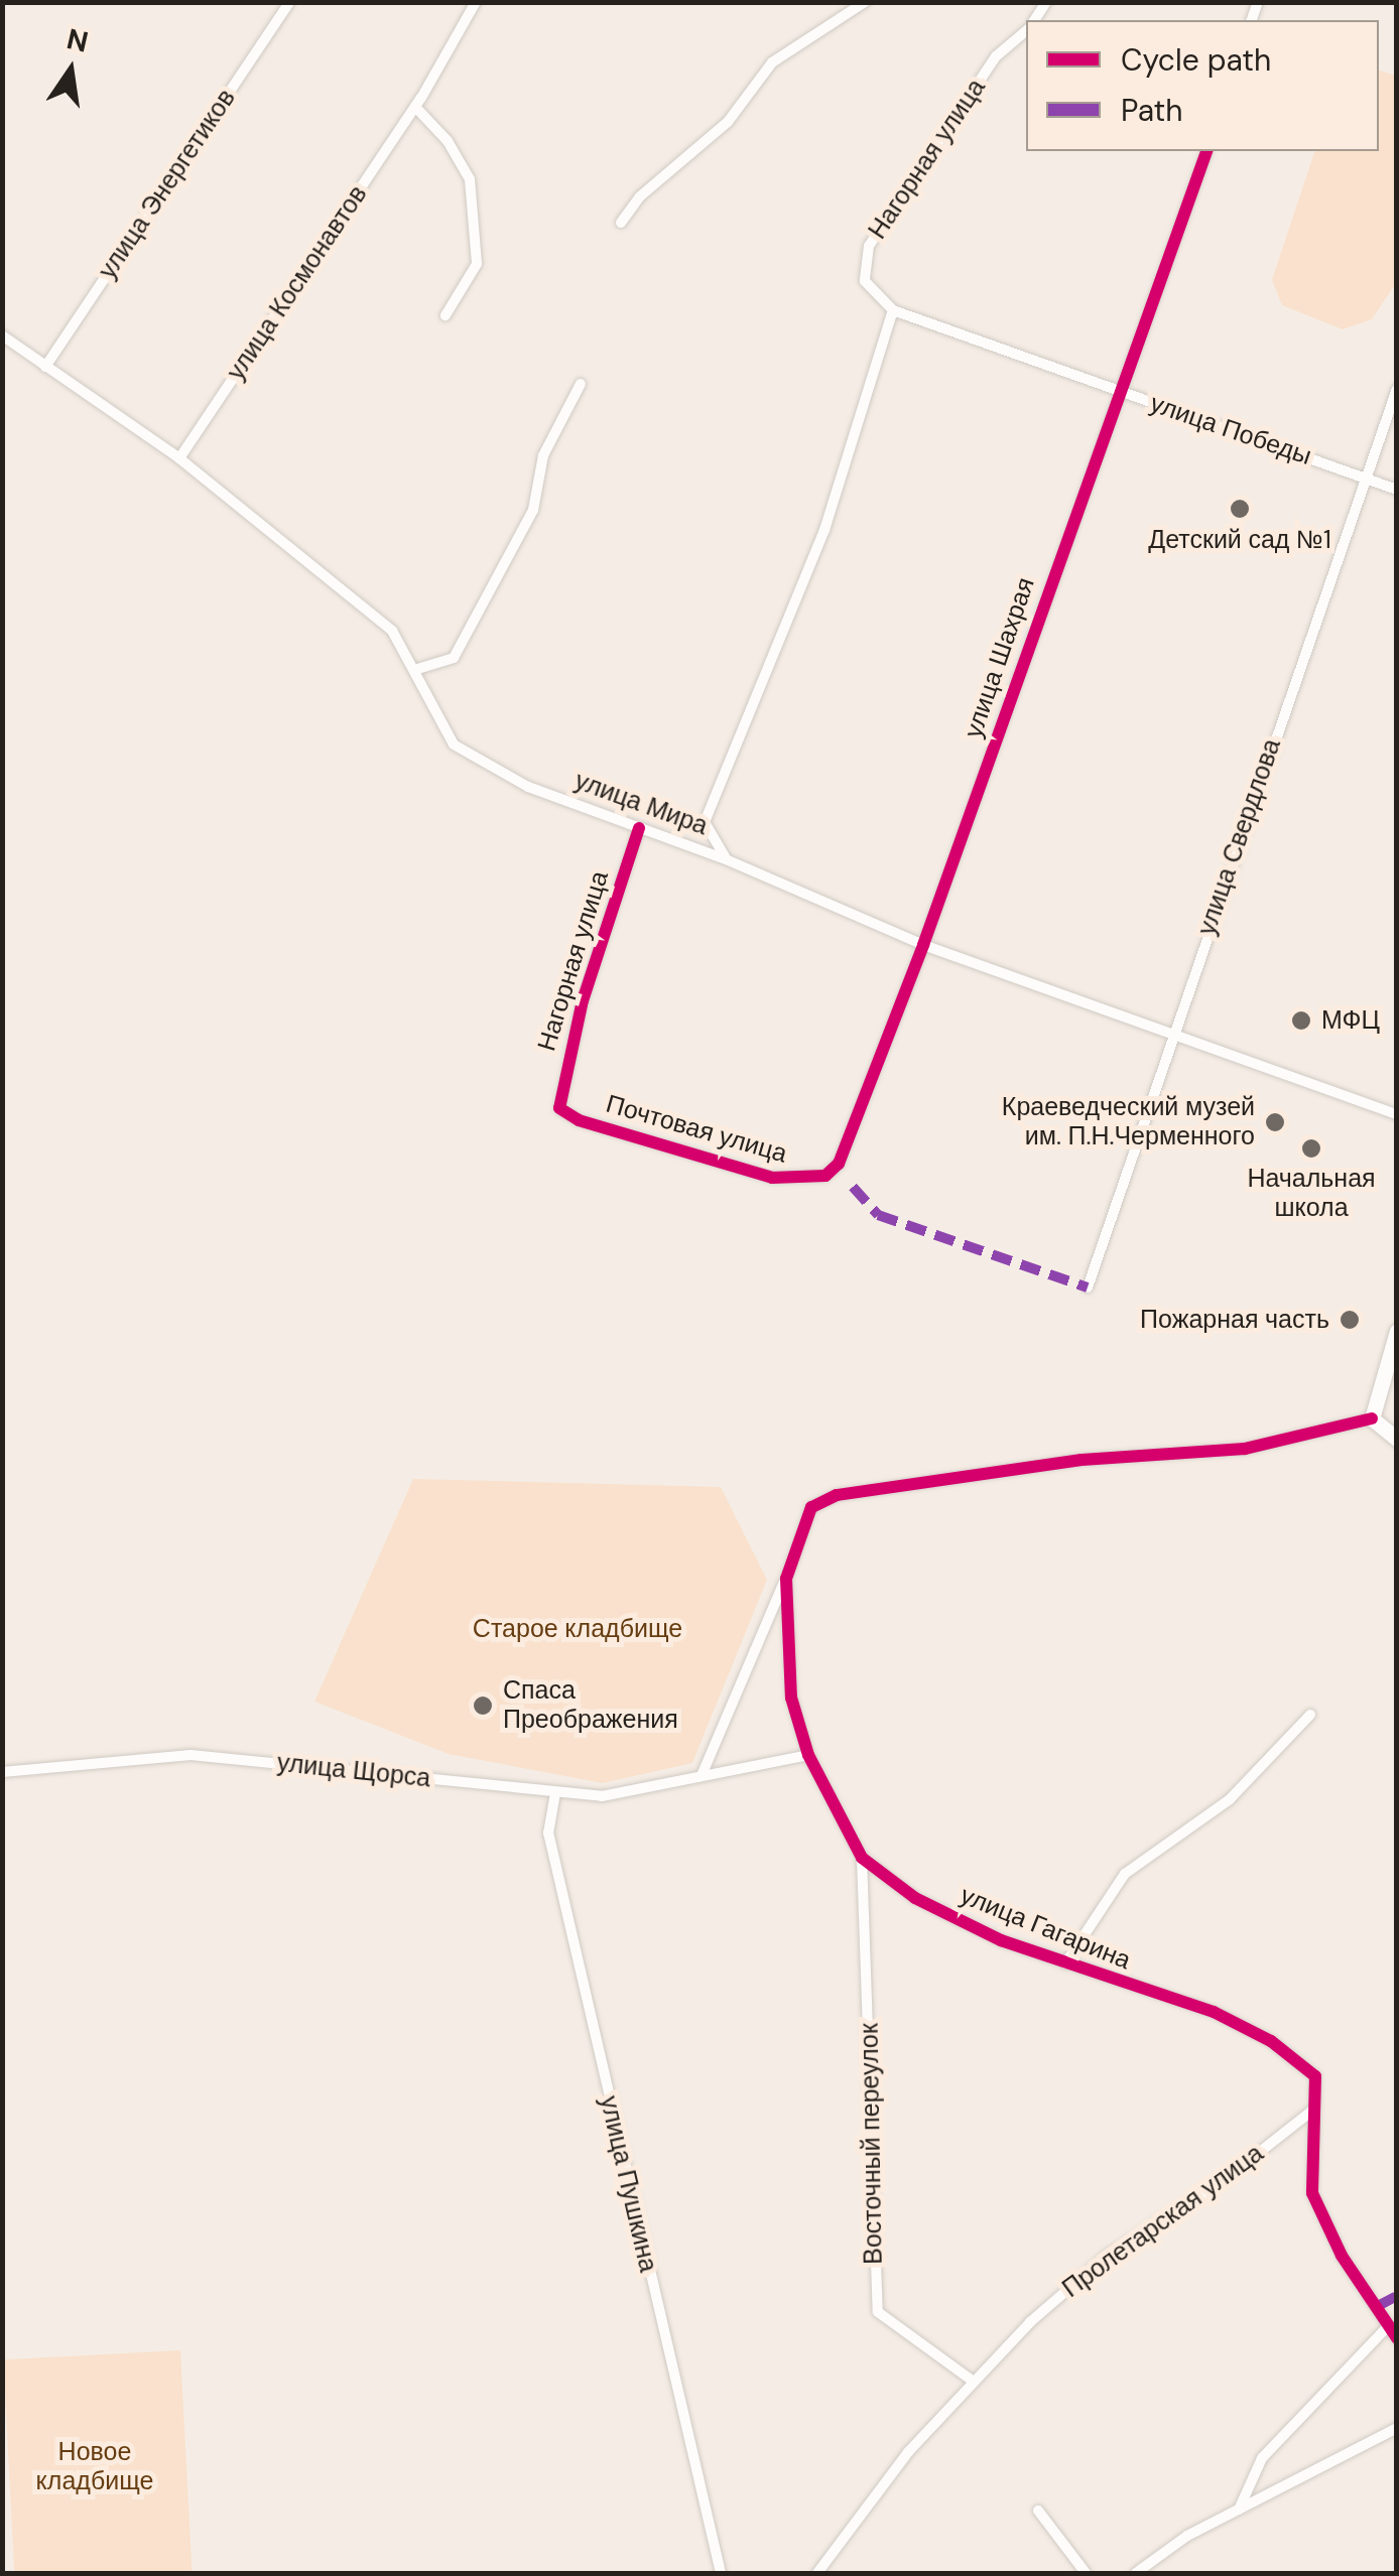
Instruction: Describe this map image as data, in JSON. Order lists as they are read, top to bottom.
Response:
{
  "streets": {
    "street": [
      "Нагорная улица",
      "улица Энергетиков",
      "улица Космонавтов",
      "улица Победы",
      "улица Шахрая",
      "улица Мира",
      "улица Свердлова",
      "Почтовая улица",
      "улица Щорса",
      "улица Гагарина",
      "Восточный переулок",
      "улица Пушкина",
      "Пролетарская улица"
    ]
  },
  "crossings": [
    ["Нагорная улица", "улица Победы"],
    ["Нагорная улица", "улица Мира"],
    ["Нагорная улица", "Почтовая улица"],
    ["улица Энергетиков", "улица Мира"],
    ["улица Космонавтов", "улица Мира"],
    ["улица Победы", "улица Шахрая"],
    ["улица Победы", "улица Свердлова"],
    ["улица Шахрая", "улица Мира"],
    ["улица Шахрая", "Почтовая улица"],
    ["улица Мира", "улица Свердлова"],
    ["улица Щорса", "улица Гагарина"],
    ["улица Щорса", "улица Пушкина"],
    ["улица Гагарина", "Восточный переулок"],
    ["улица Гагарина", "Пролетарская улица"],
    ["Восточный переулок", "Пролетарская улица"]
  ],
  "parks": ["Старое кладбище", "Новое кладбище"],
  "places": [
    "Детский сад №1",
    "МФЦ",
    "Краеведческий музей им. П.Н.Черменного",
    "Начальная школа",
    "Пожарная часть",
    "Спаса Преображения"
  ],
  "legend": ["Cycle path", "Path"],
  "north": "top"
}
